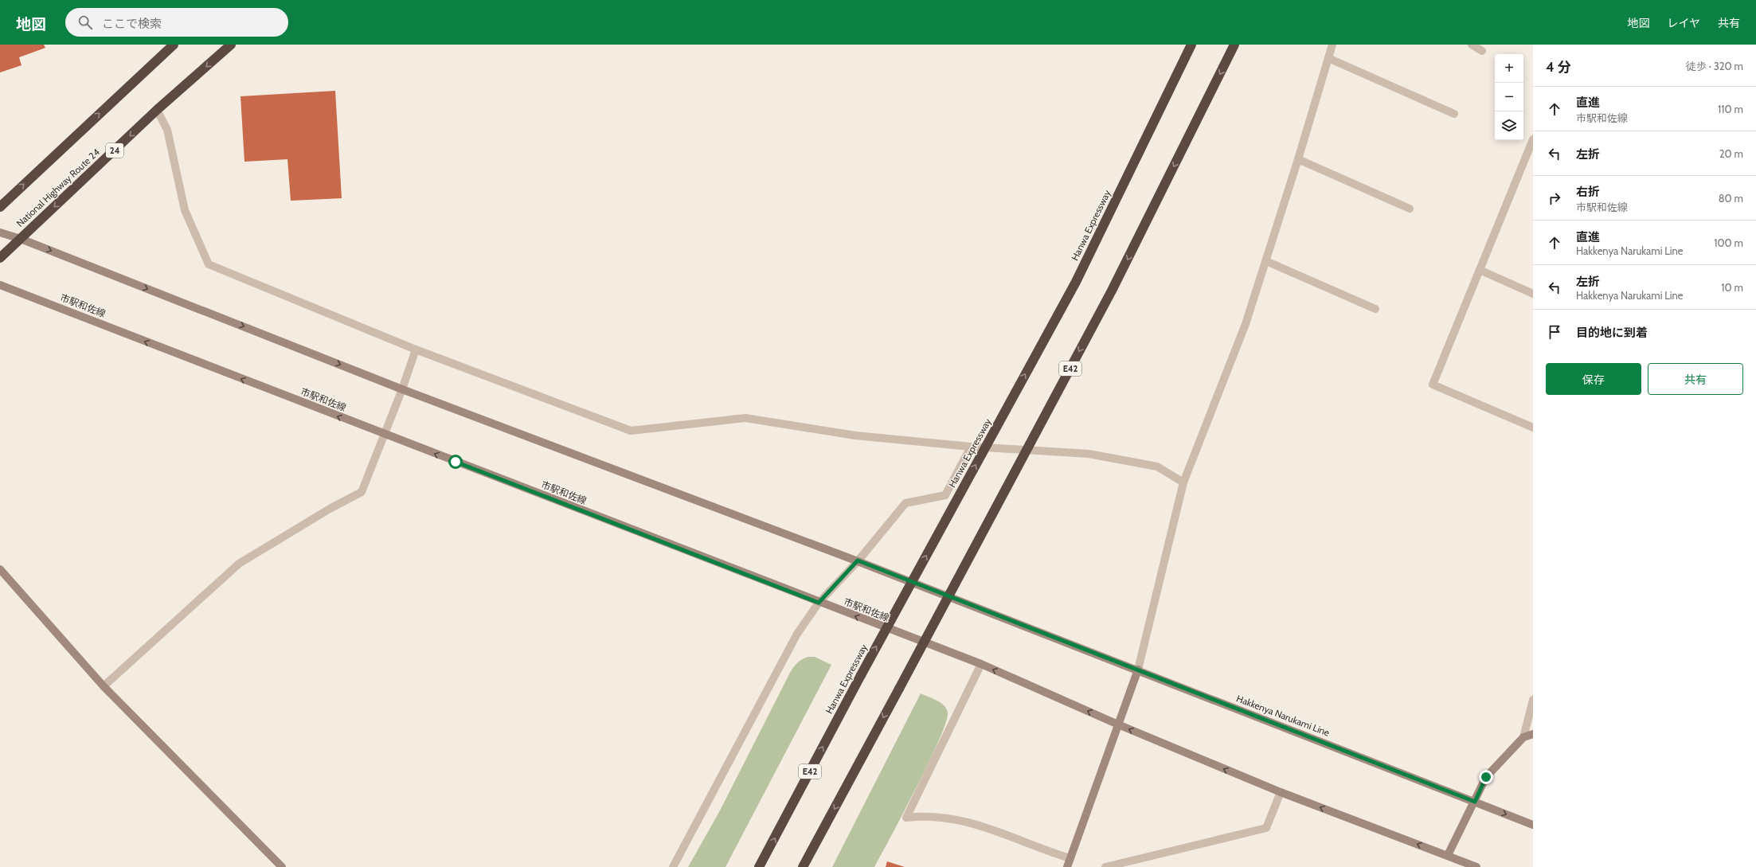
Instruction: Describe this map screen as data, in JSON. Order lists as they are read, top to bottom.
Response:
{
  "streets": {
    "highway": [
      "24",
      "National Highway Route 24",
      "Hanwa Expressway",
      "E42"
    ],
    "street": ["市駅和佐線", "Hakkenya Narukami Line"]
  },
  "page": {
    "header": "地図",
    "search": "ここで検索",
    "nav": ["地図", "レイヤ", "共有"],
    "heading": ["4 分", "徒歩 · 320 m"],
    "map_buttons": ["+", "−"],
    "list": [
      ["直進", "市駅和佐線", "110 m"],
      ["左折", "20 m"],
      ["右折", "市駅和佐線", "80 m"],
      ["直進", "Hakkenya Narukami Line", "100 m"],
      ["左折", "Hakkenya Narukami Line", "10 m"],
      "目的地に到着"
    ],
    "buttons": ["保存", "共有"]
  }
}
